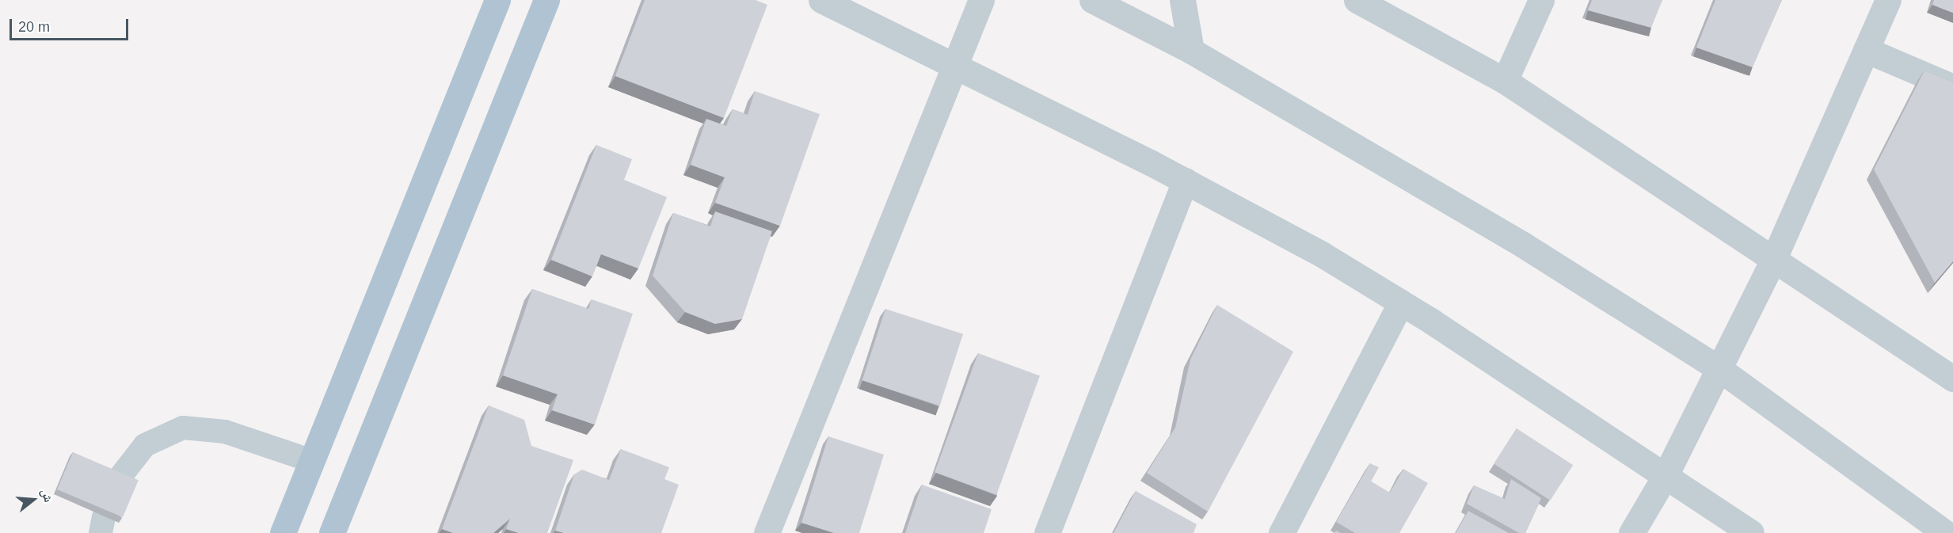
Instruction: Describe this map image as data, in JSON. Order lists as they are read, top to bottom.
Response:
{
  "scale_bar": "20 m",
  "north": "right"
}
